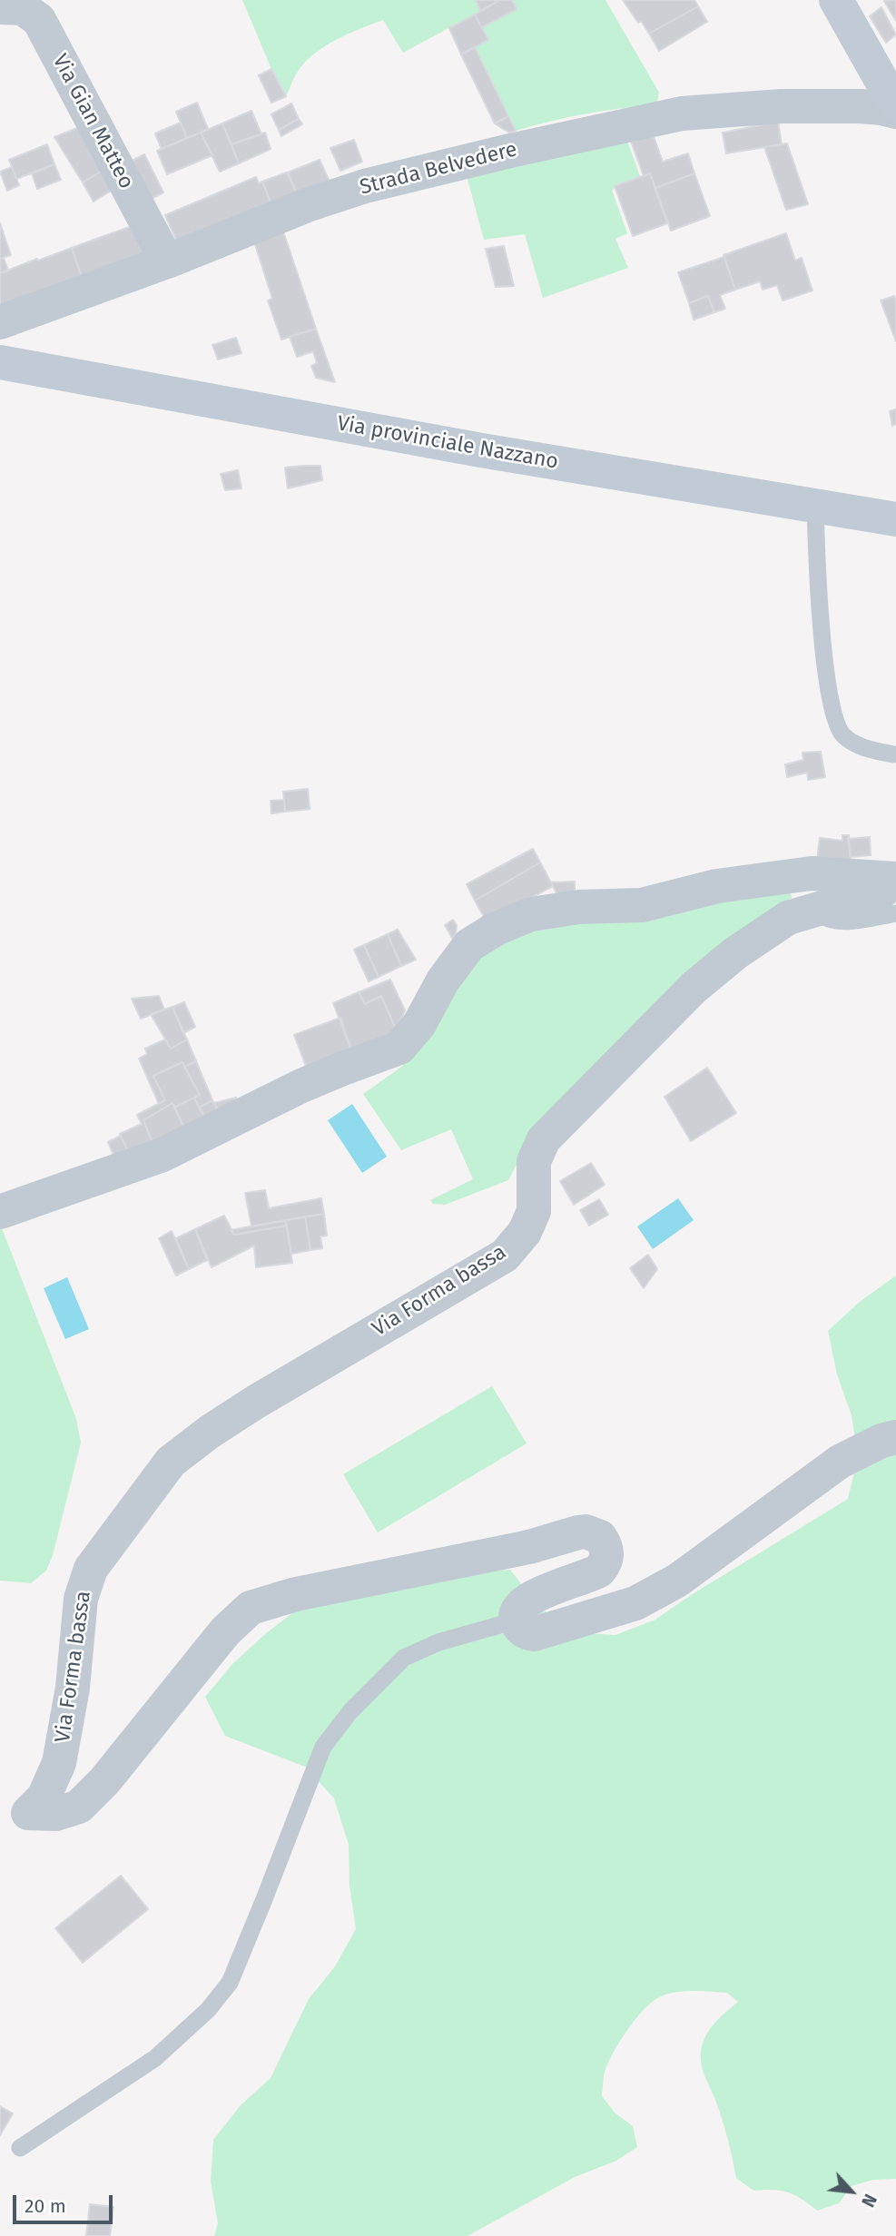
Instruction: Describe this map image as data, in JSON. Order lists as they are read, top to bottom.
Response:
{
  "streets": {
    "main road": ["Via provinciale Nazzano"],
    "street": ["Via Gian Matteo", "Strada Belvedere", "Via Forma bassa"]
  },
  "crossings": [
    ["Via Gian Matteo", "Strada Belvedere"]
  ],
  "scale_bar": "20 m",
  "north": "bottom right"
}
